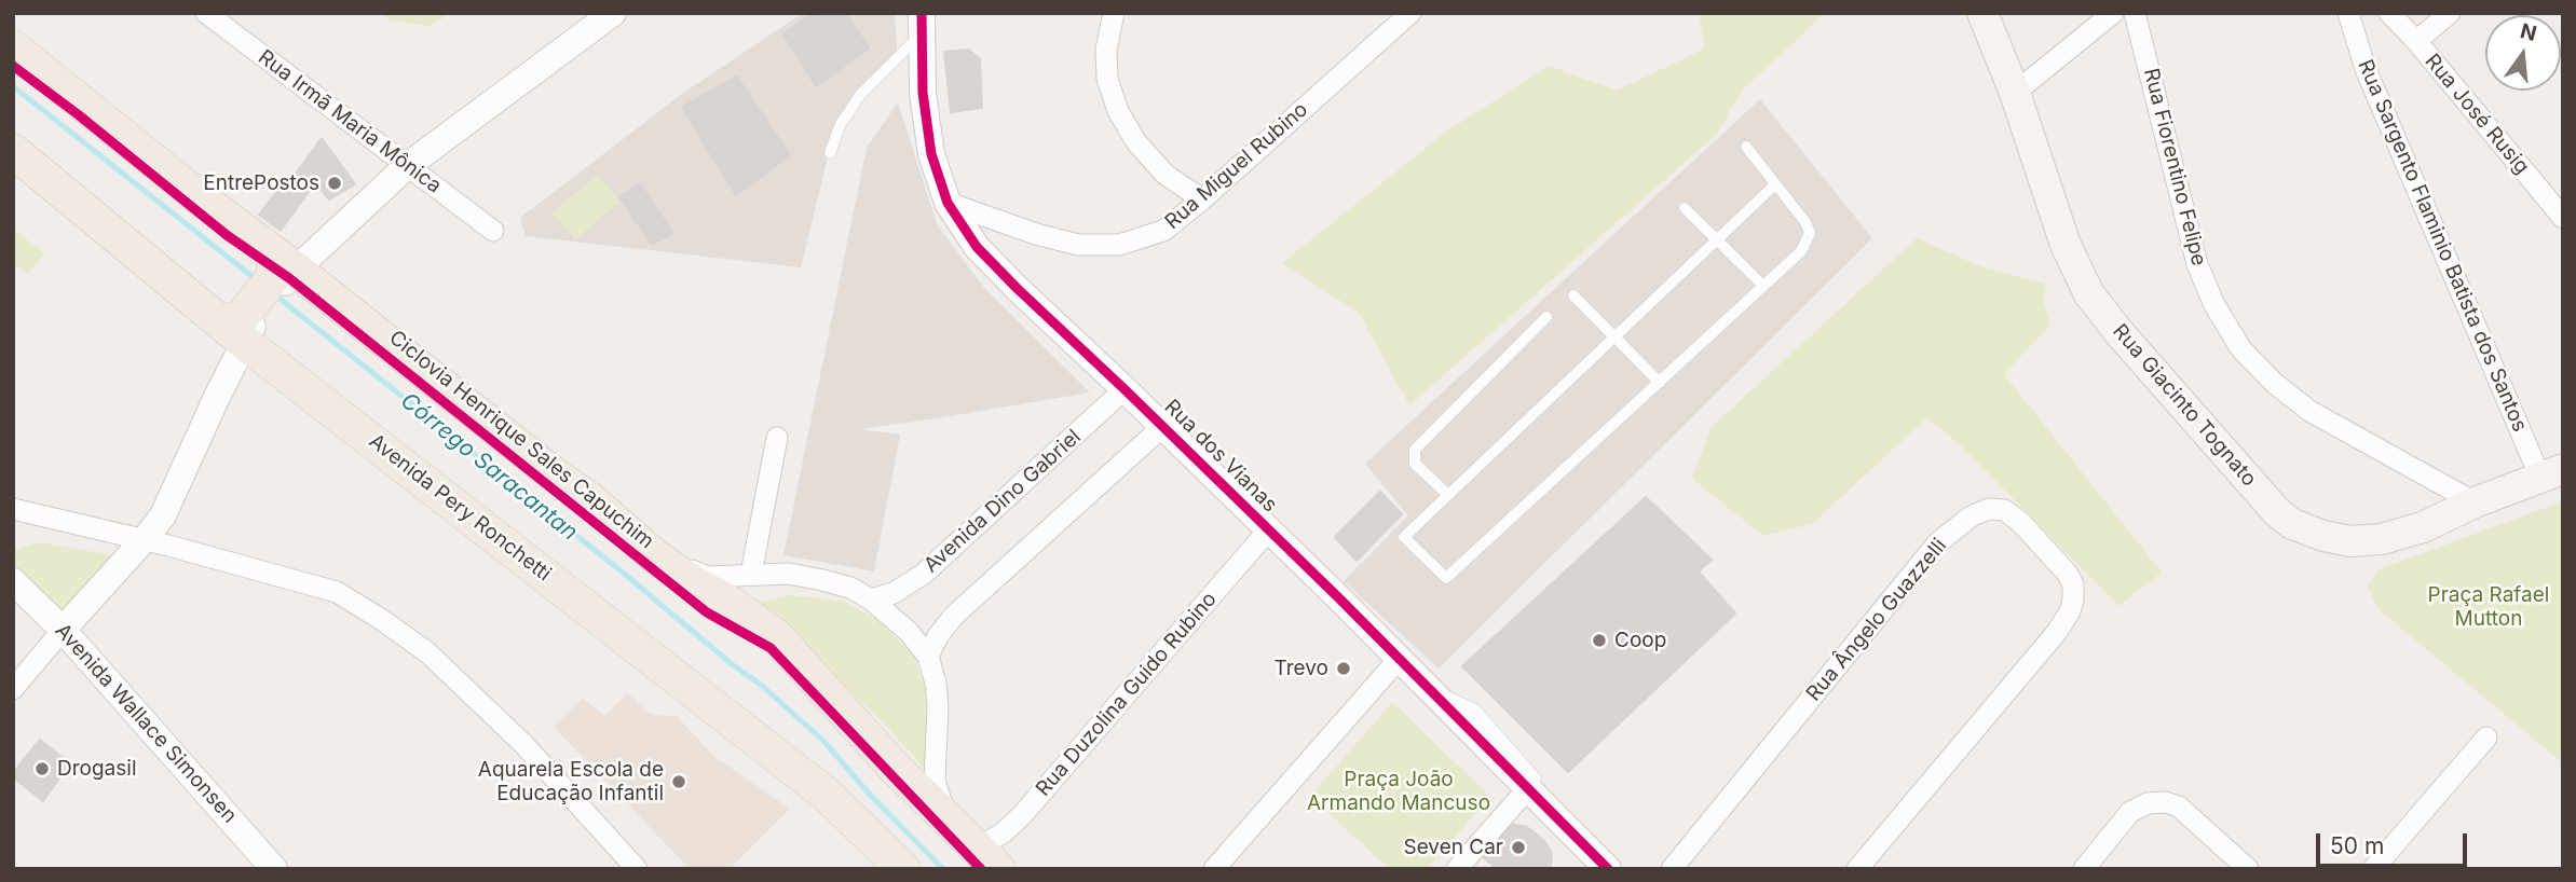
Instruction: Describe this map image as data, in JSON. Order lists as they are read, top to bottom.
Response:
{
  "streets": {
    "main road": ["Rua Giacinto Tognato", "Avenida Pery Ronchetti"],
    "street": [
      "Rua José Rusig",
      "Rua Irmã Maria Mônica",
      "Rua Miguel Rubino",
      "Rua Fiorentino Felipe",
      "Rua Sargento Flaminio Batista dos Santos",
      "Rua dos Vianas",
      "Avenida Dino Gabriel",
      "Rua Ângelo Guazzelli",
      "Rua Duzolina Guido Rubino",
      "Avenida Wallace Simonsen"
    ],
    "cycle path": ["Ciclovia Henrique Sales Capuchim"]
  },
  "crossings": [
    ["Rua Miguel Rubino", "Rua dos Vianas"],
    ["Rua Fiorentino Felipe", "Rua Giacinto Tognato"],
    ["Rua Sargento Flaminio Batista dos Santos", "Rua Giacinto Tognato"],
    ["Rua dos Vianas", "Avenida Dino Gabriel"],
    ["Rua dos Vianas", "Rua Duzolina Guido Rubino"]
  ],
  "water": ["Córrego Saracantan"],
  "parks": ["Praça Rafael Mutton", "Praça João Armando Mancuso"],
  "places": [
    "EntrePostos",
    "Coop",
    "Trevo",
    "Drogasil",
    "Aquarela Escola de Educação Infantil",
    "Seven Car"
  ],
  "scale_bar": "50 m",
  "north": "top"
}
